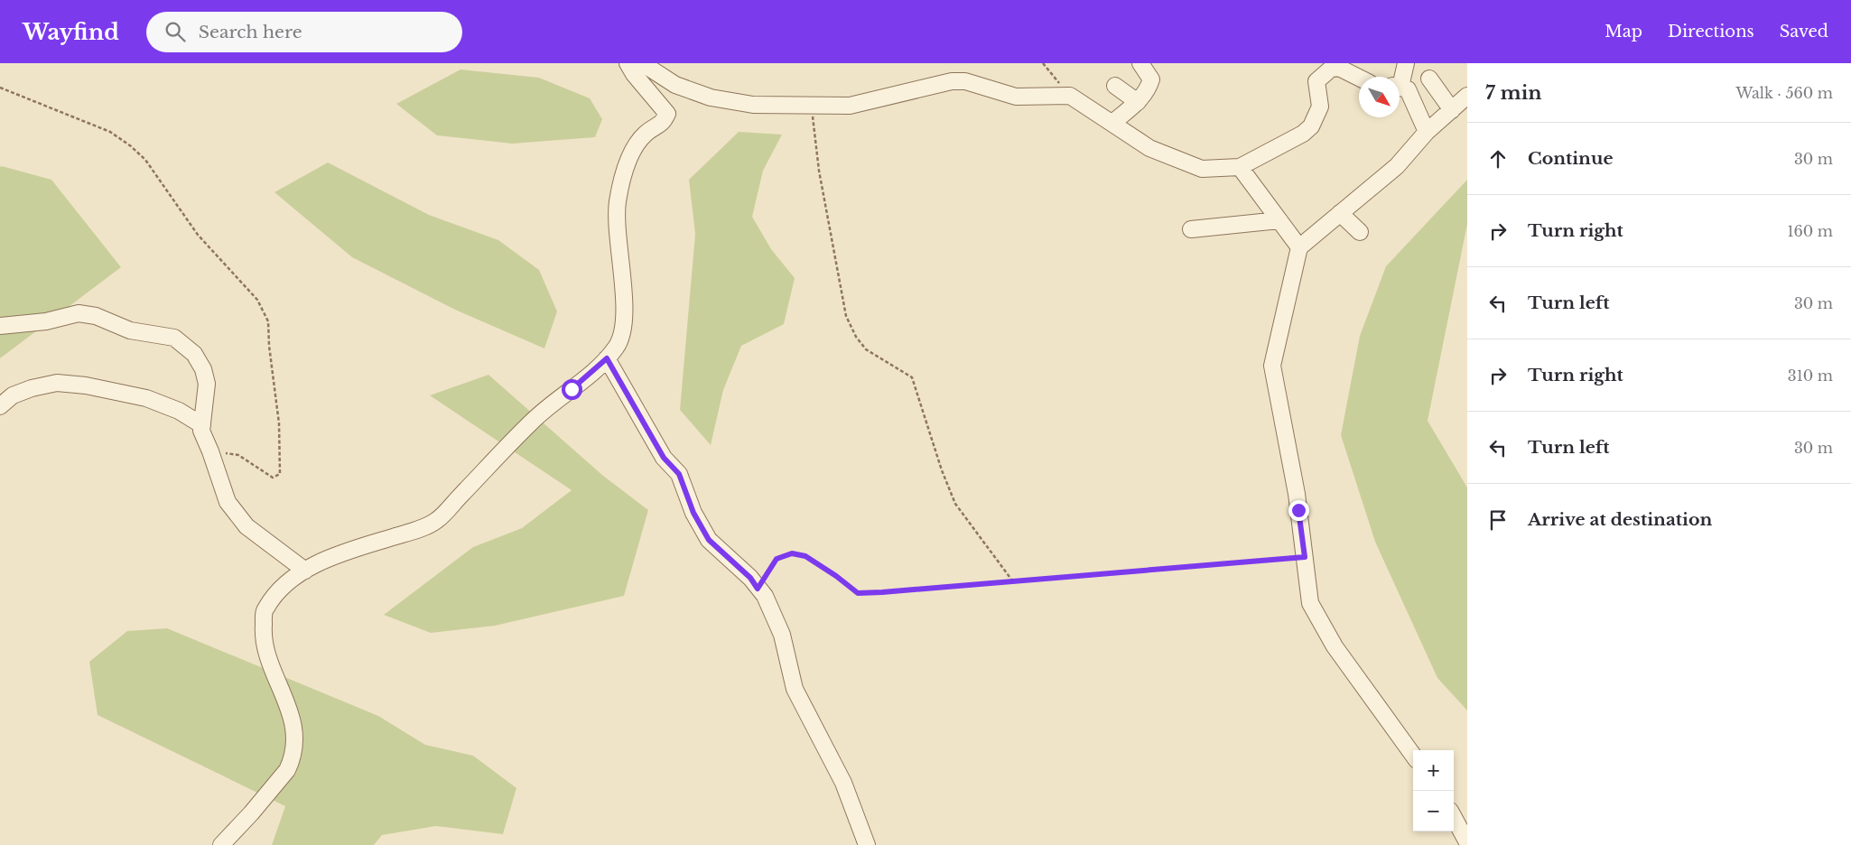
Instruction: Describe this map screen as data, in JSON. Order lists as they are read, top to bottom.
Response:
{
  "north": "bottom right",
  "page": {
    "header": "Wayfind",
    "search": "Search here",
    "nav": ["Map", "Directions", "Saved"],
    "heading": ["7 min", "Walk · 560 m"],
    "list": [
      ["Continue", "30 m"],
      ["Turn right", "160 m"],
      ["Turn left", "30 m"],
      ["Turn right", "310 m"],
      ["Turn left", "30 m"],
      "Arrive at destination"
    ],
    "map_buttons": ["+", "−"]
  }
}
